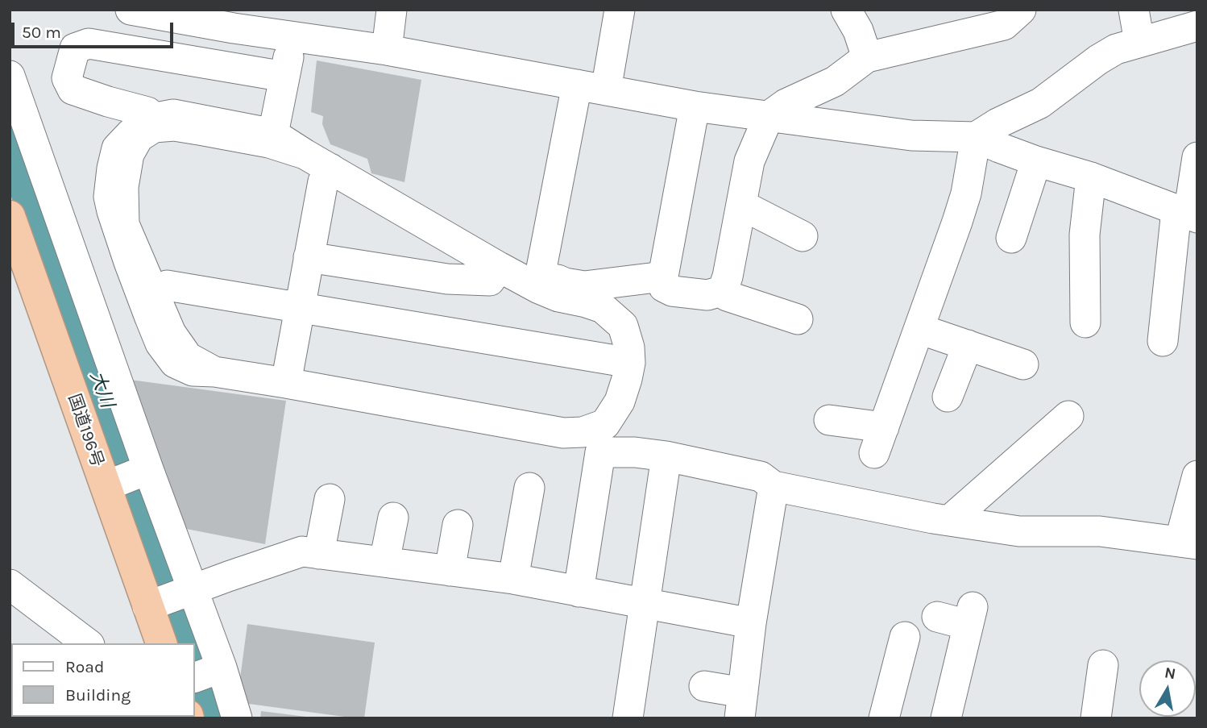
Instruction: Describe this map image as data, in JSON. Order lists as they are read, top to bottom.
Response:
{
  "streets": {
    "highway": ["国道196号"]
  },
  "water": ["大川"],
  "legend": ["Road", "Building"],
  "scale_bar": "50 m",
  "north": "top"
}
